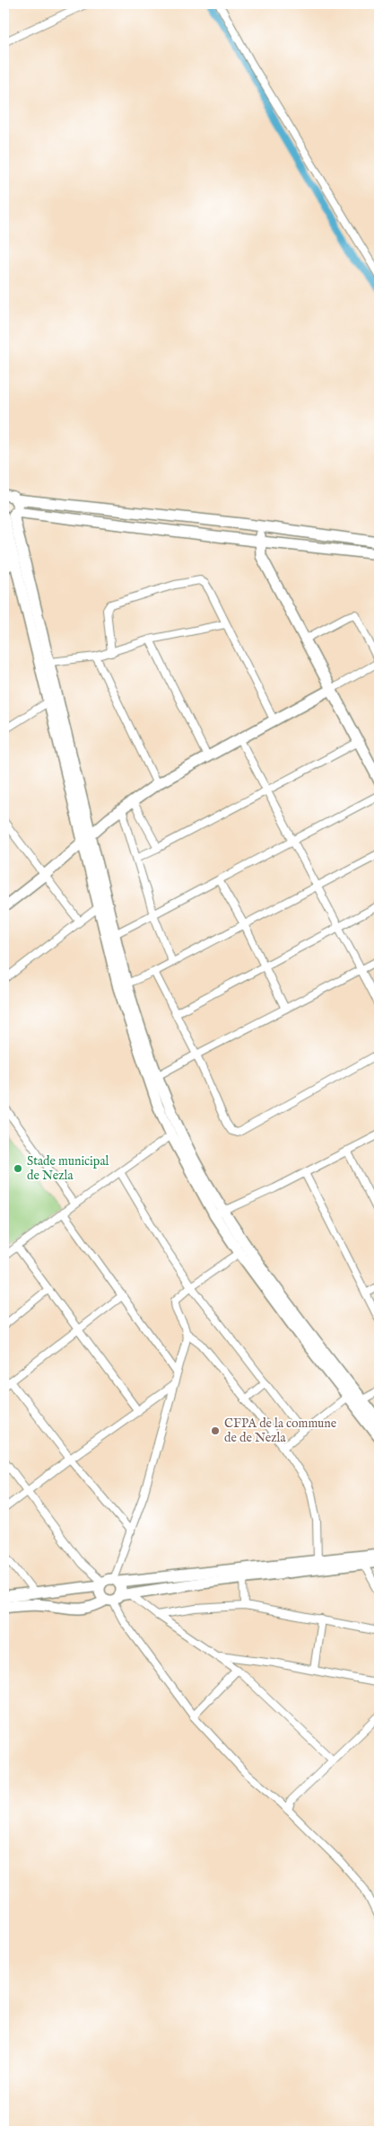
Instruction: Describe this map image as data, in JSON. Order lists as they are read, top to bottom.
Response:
{
  "places": ["Stade municipal de Nezla", "CFPA de la commune de de Nezla"]
}
